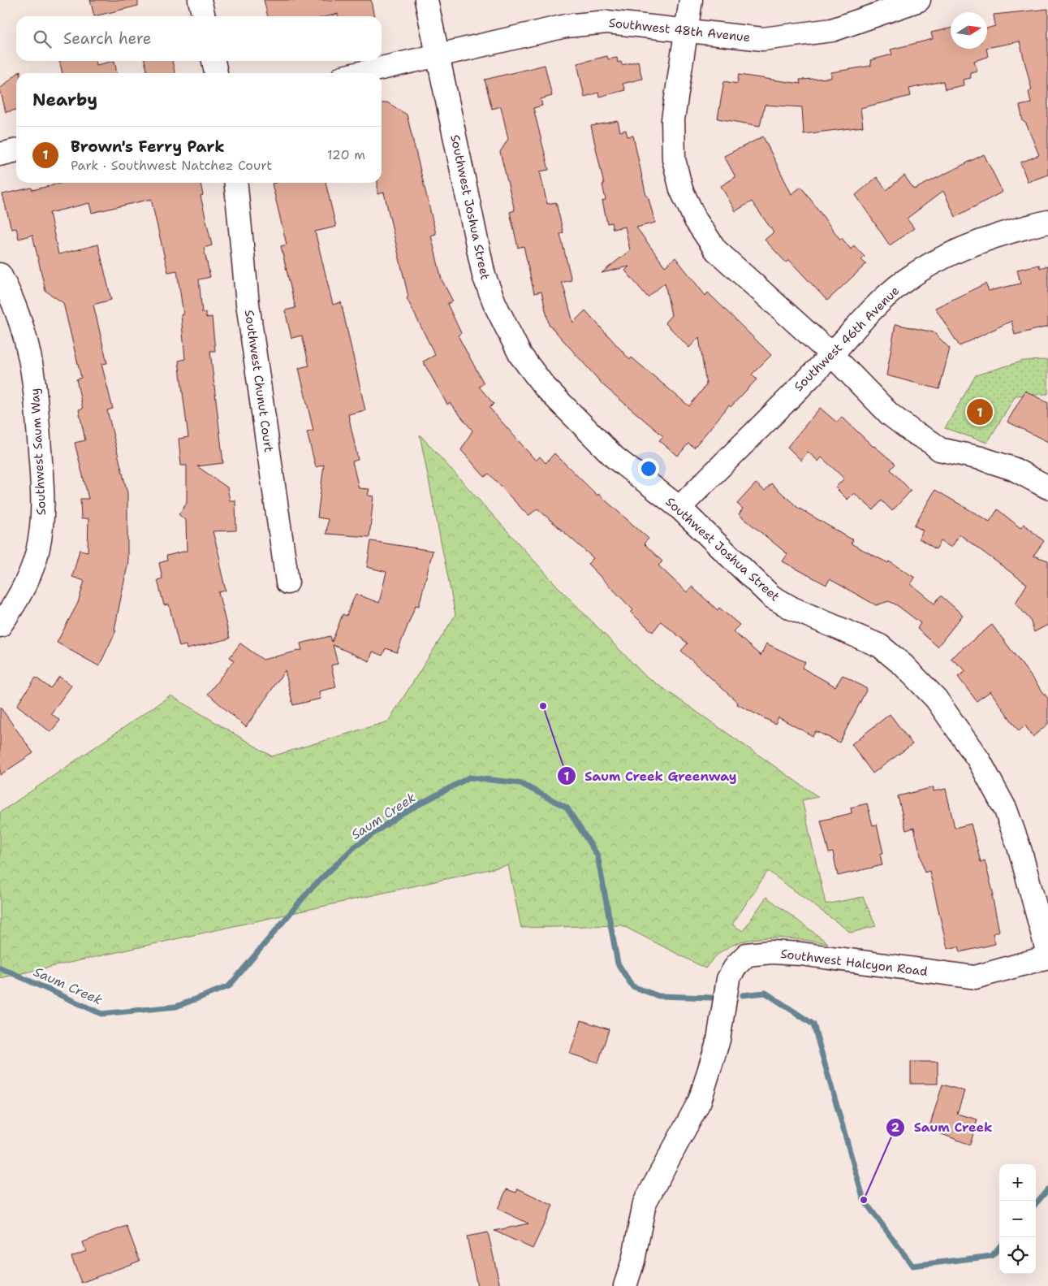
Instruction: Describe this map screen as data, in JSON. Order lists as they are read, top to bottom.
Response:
{
  "streets": {
    "street": [
      "Southwest 48th Avenue",
      "Southwest Joshua Street",
      "Southwest 46th Avenue",
      "Southwest Chunut Court",
      "Southwest Saum Way",
      "Southwest Halcyon Road"
    ]
  },
  "crossings": [
    ["Southwest 48th Avenue", "Southwest Joshua Street"],
    ["Southwest Joshua Street", "Southwest 46th Avenue"]
  ],
  "water": ["Saum Creek"],
  "places": ["Saum Creek Greenway", "Saum Creek"],
  "north": "right",
  "page": {
    "search": "Search here",
    "heading": "Nearby",
    "list": [
      {
        "mark": "1",
        "name": "Brown's Ferry Park",
        "note": "Park · Southwest Natchez Court",
        "value": "120 m"
      }
    ],
    "pins": "1",
    "map_buttons": ["+", "−"]
  }
}
